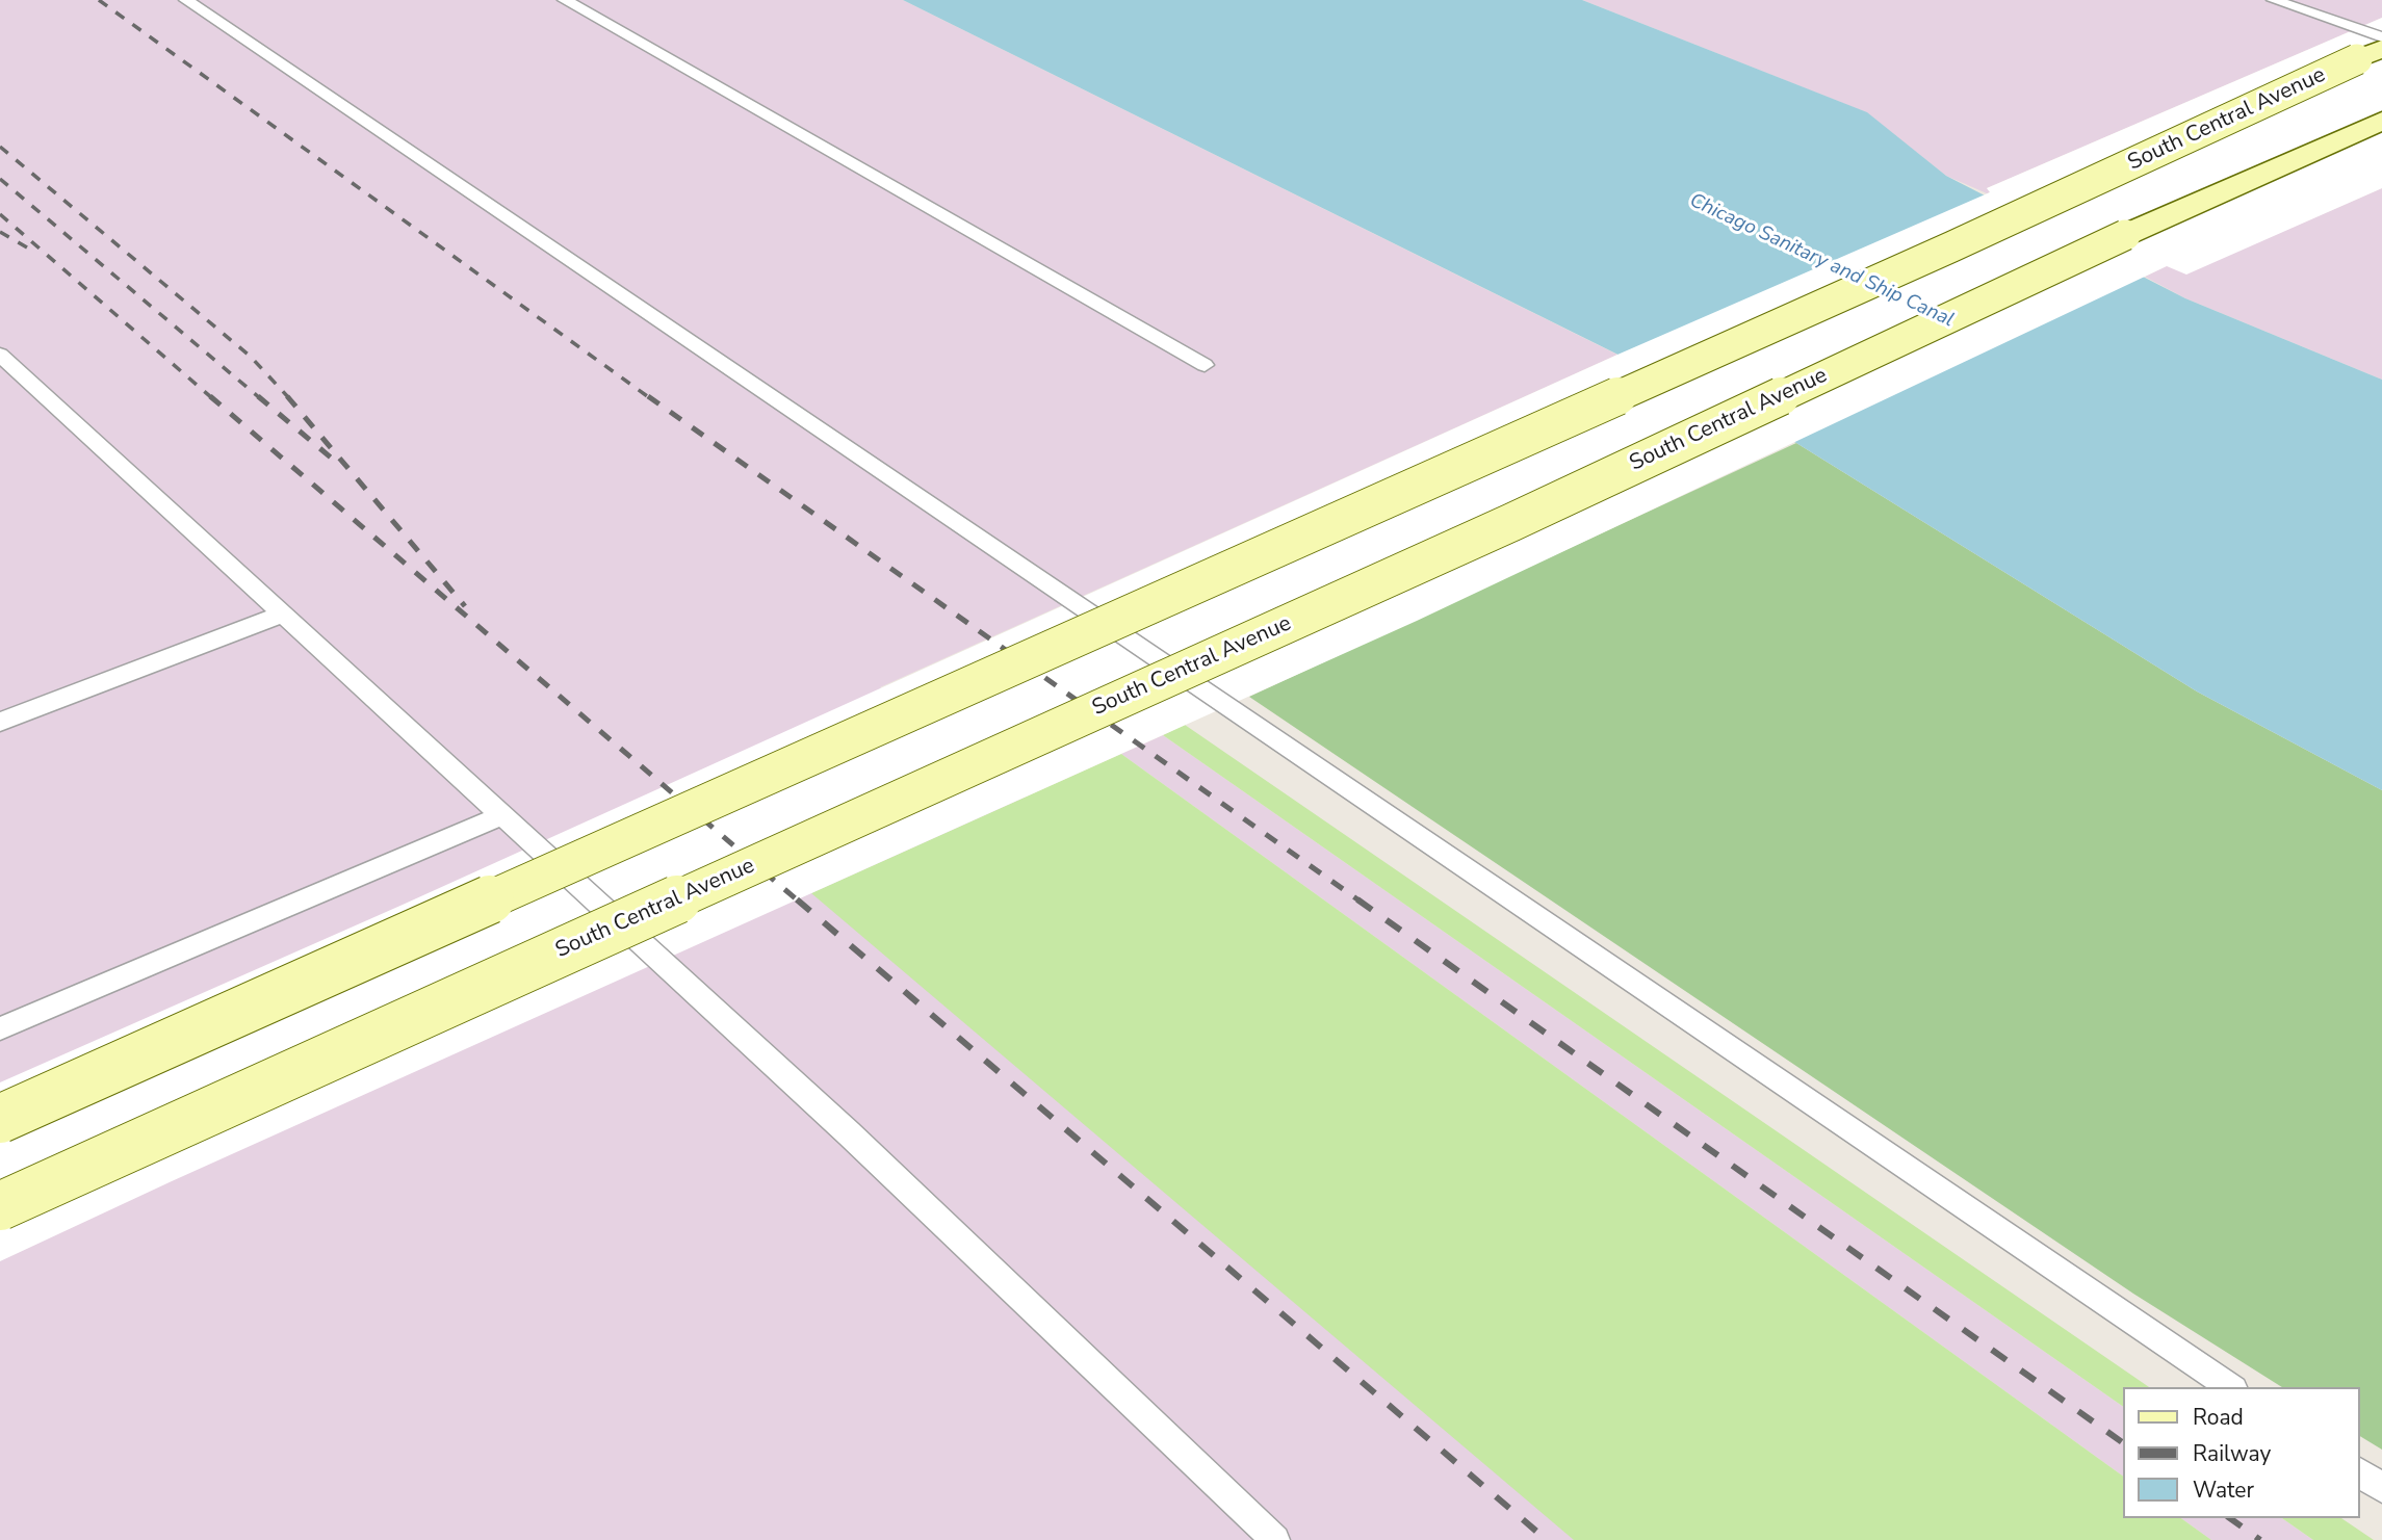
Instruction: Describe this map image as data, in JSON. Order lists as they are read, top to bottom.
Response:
{
  "streets": {
    "main road": ["South Central Avenue"]
  },
  "water": ["Chicago Sanitary and Ship Canal"],
  "legend": ["Road", "Railway", "Water"]
}
